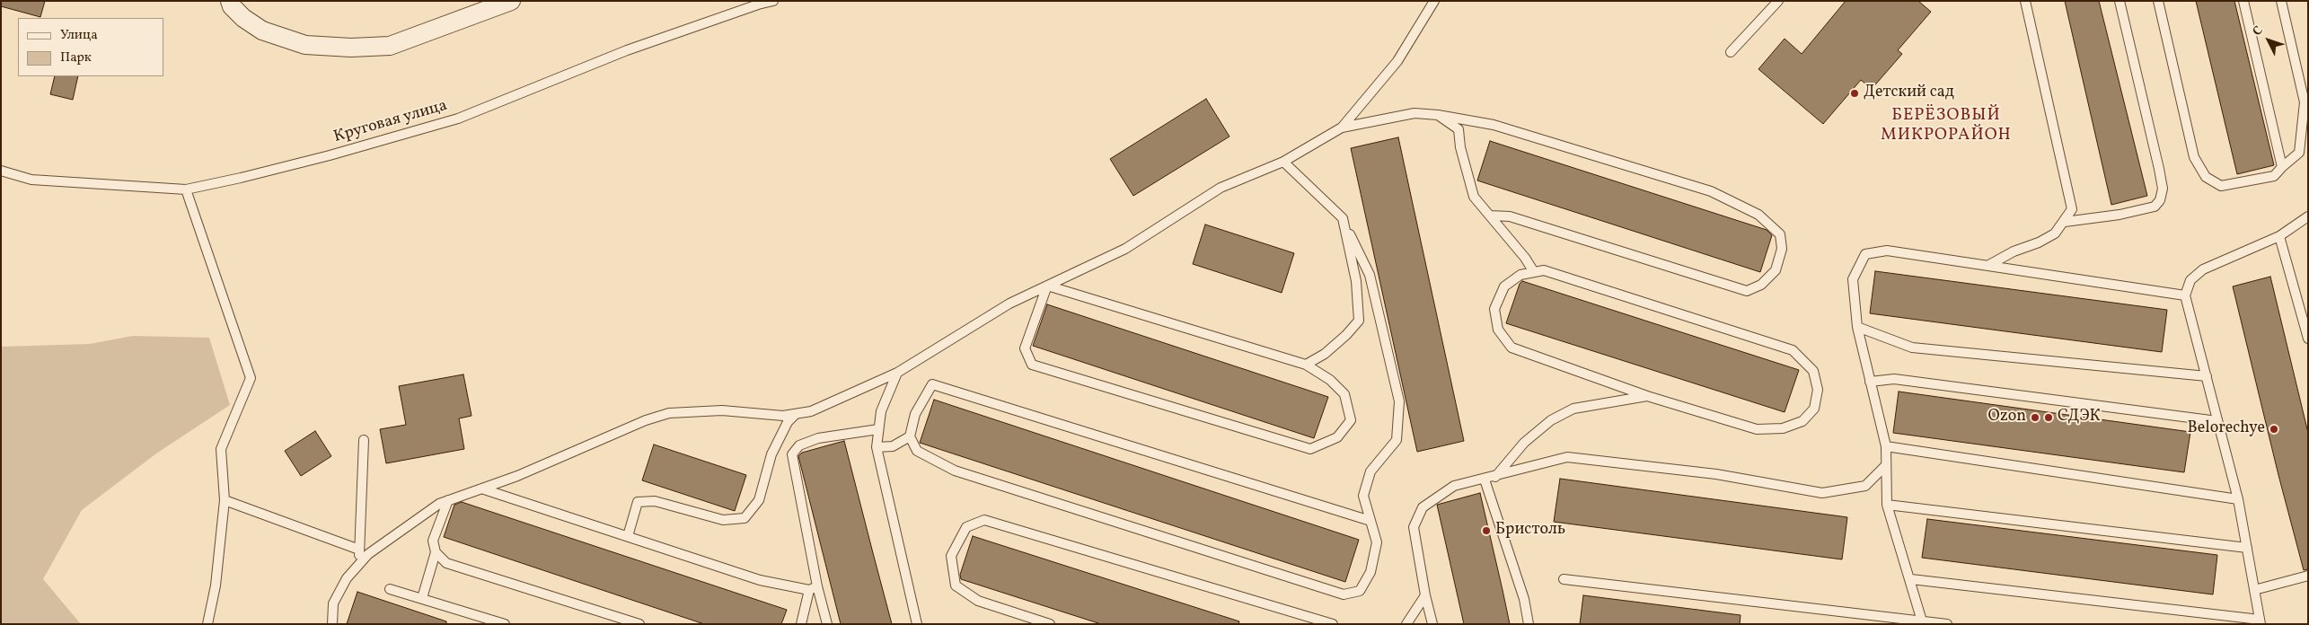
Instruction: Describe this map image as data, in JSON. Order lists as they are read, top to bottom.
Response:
{
  "streets": {
    "lane": ["Круговая улица"]
  },
  "districts": ["БЕРЁЗОВЫЙ МИКРОРАЙОН"],
  "places": [
    "Детский сад",
    "Ozon",
    "СДЭК",
    "Belorechye",
    "Бристоль"
  ],
  "legend": ["Улица", "Парк"],
  "north": "top left"
}
